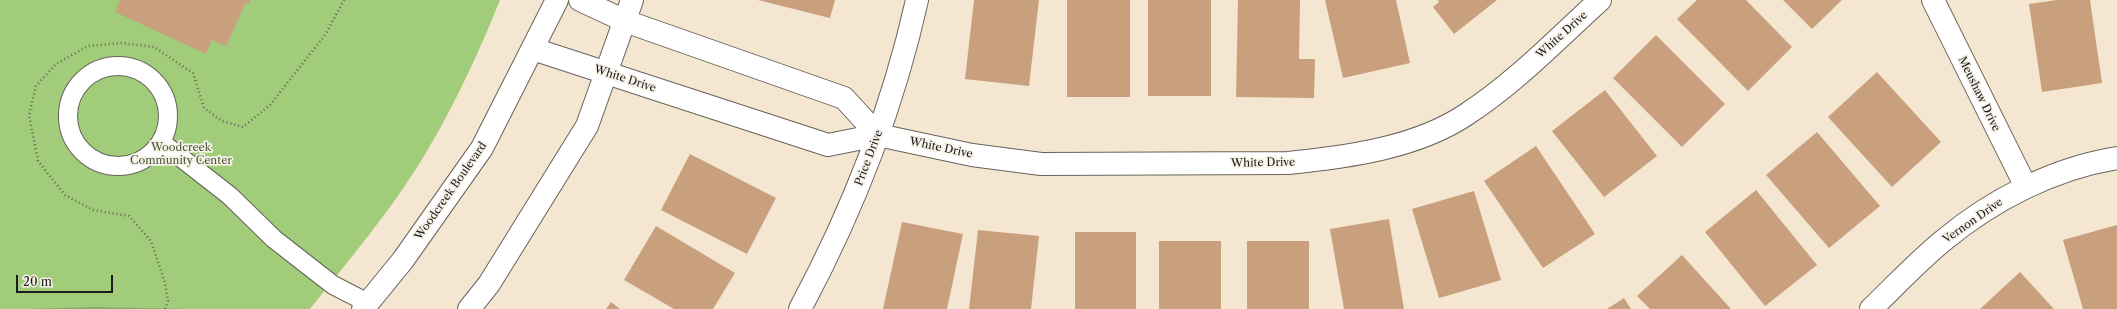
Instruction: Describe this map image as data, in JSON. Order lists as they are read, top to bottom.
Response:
{
  "streets": {
    "street": [
      "White Drive",
      "Meushaw Drive",
      "Price Drive",
      "Woodcreek Boulevard",
      "Vernon Drive"
    ]
  },
  "crossings": [
    ["White Drive", "Price Drive"],
    ["White Drive", "Woodcreek Boulevard"],
    ["Meushaw Drive", "Vernon Drive"]
  ],
  "parks": ["Woodcreek Community Center"],
  "scale_bar": "20 m"
}
